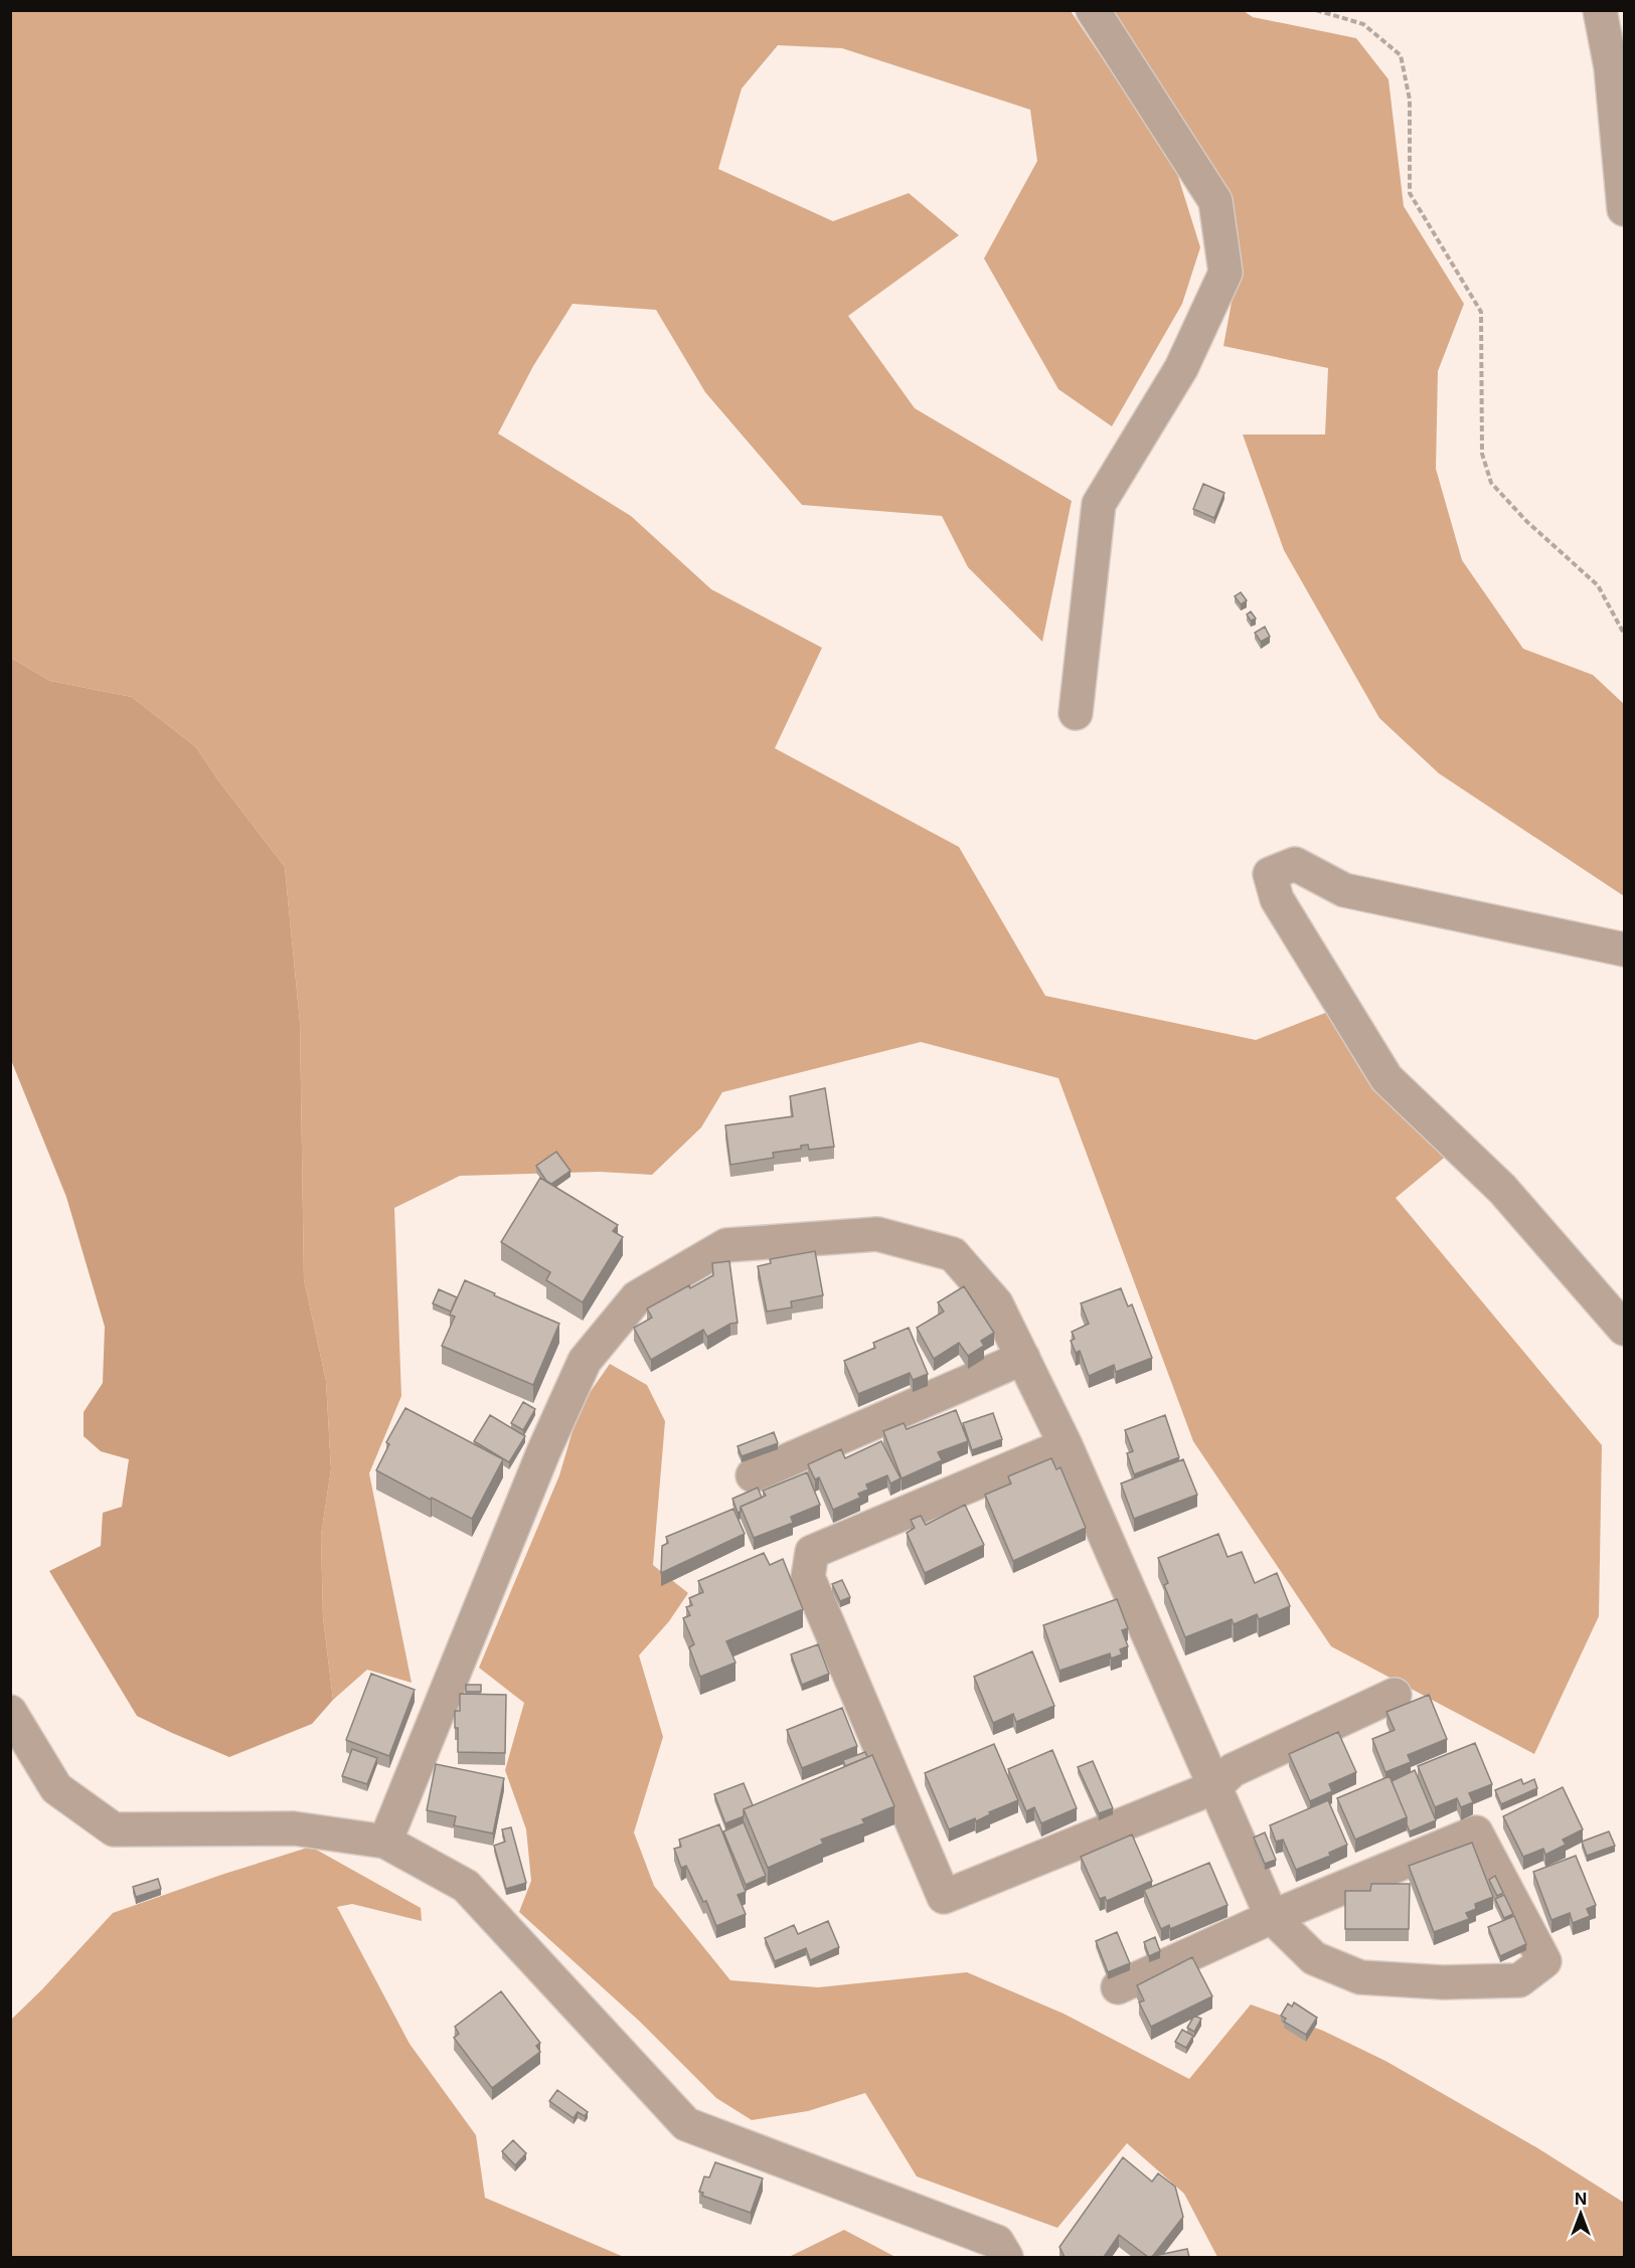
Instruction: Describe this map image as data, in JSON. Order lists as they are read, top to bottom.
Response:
{
  "north": "top"
}
